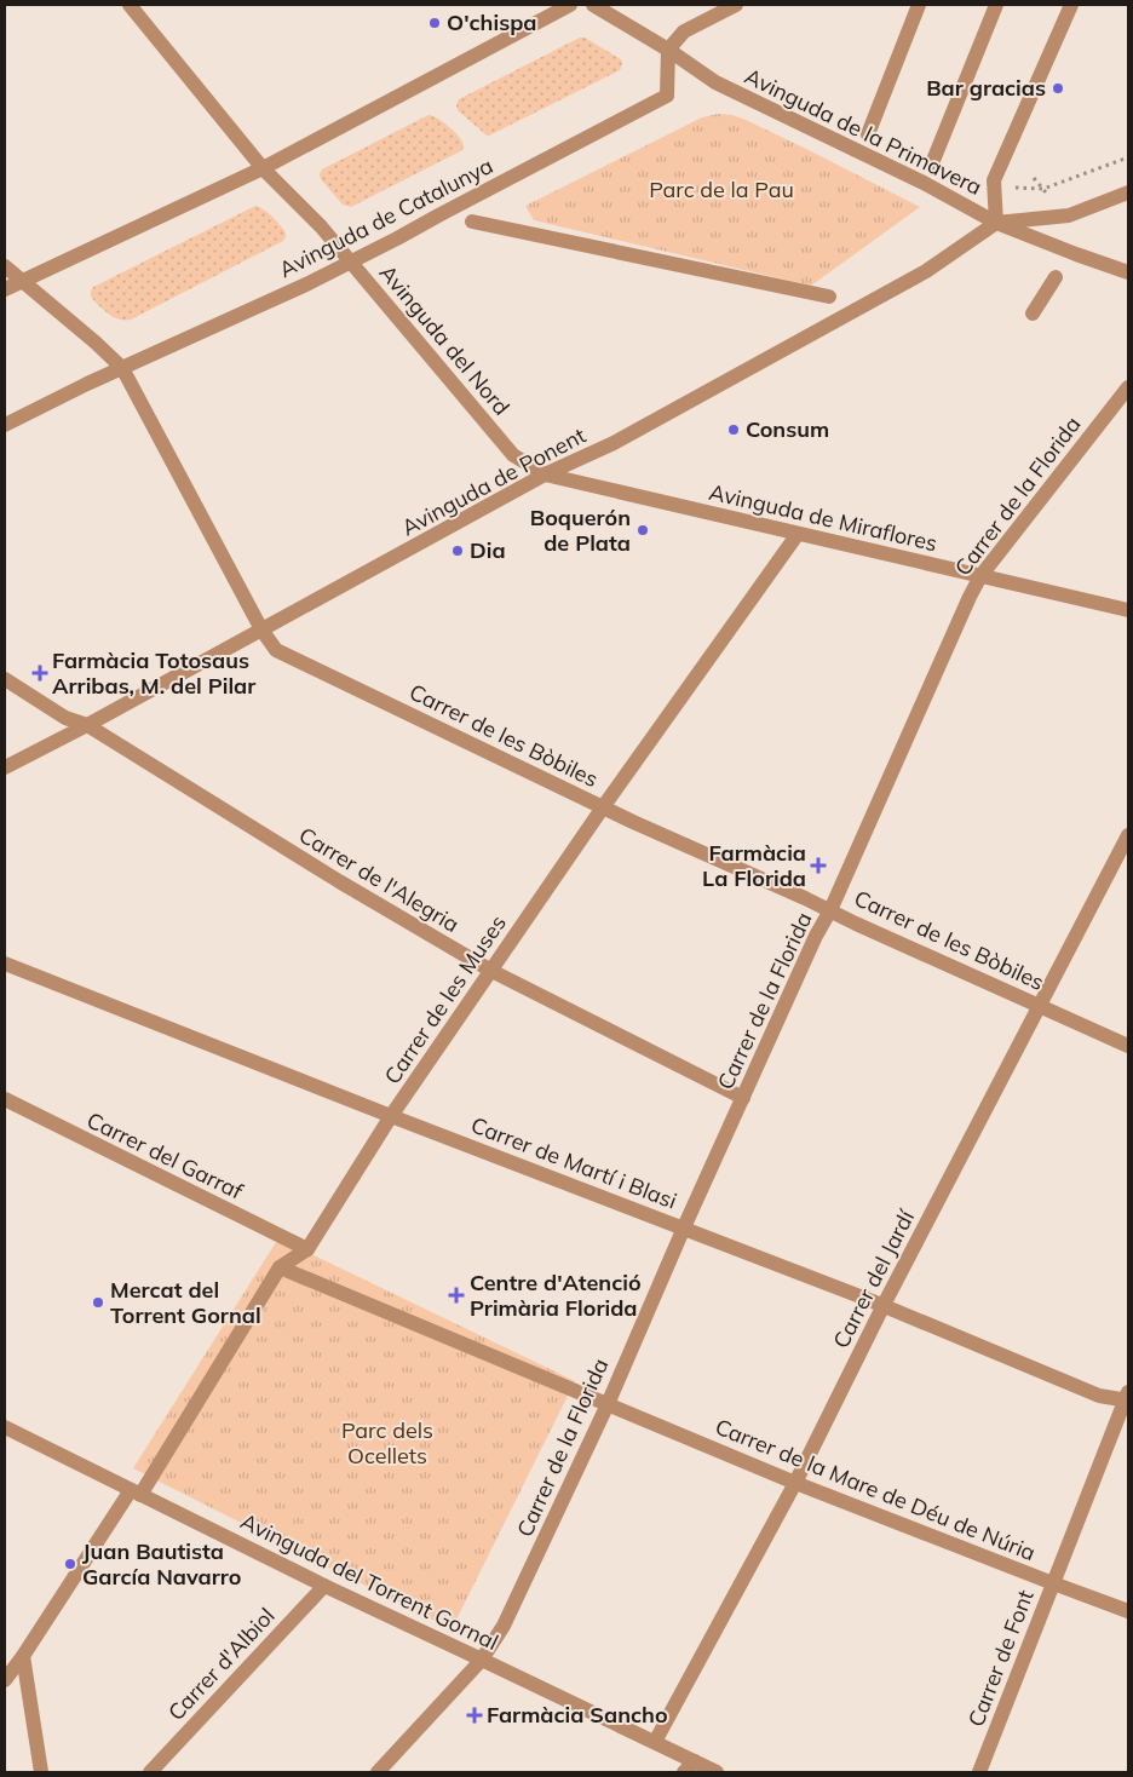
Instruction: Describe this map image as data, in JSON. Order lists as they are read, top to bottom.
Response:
{
  "streets": {
    "street": [
      "Avinguda de la Primavera",
      "Avinguda de Catalunya",
      "Avinguda del Nord",
      "Avinguda de Ponent",
      "Carrer de la Florida",
      "Avinguda de Miraflores",
      "Carrer de les Bòbiles",
      "Carrer de l'Alegria",
      "Carrer de les Muses",
      "Carrer del Garraf",
      "Carrer de Martí i Blasi",
      "Carrer del Jardí",
      "Carrer de la Mare de Déu de Núria",
      "Avinguda del Torrent Gornal",
      "Carrer de Font",
      "Carrer d'Albiol"
    ]
  },
  "crossings": [
    ["Avinguda de la Primavera", "Avinguda de Catalunya"],
    ["Avinguda de la Primavera", "Avinguda de Ponent"],
    ["Avinguda de Catalunya", "Avinguda del Nord"],
    ["Avinguda de Catalunya", "Carrer de les Bòbiles"],
    ["Avinguda del Nord", "Avinguda de Ponent"],
    ["Avinguda del Nord", "Avinguda de Miraflores"],
    ["Avinguda de Ponent", "Avinguda de Miraflores"],
    ["Avinguda de Ponent", "Carrer de les Bòbiles"],
    ["Avinguda de Ponent", "Carrer de l'Alegria"],
    ["Carrer de la Florida", "Avinguda de Miraflores"],
    ["Carrer de la Florida", "Carrer de les Bòbiles"],
    ["Carrer de la Florida", "Carrer de l'Alegria"],
    ["Carrer de la Florida", "Carrer de Martí i Blasi"],
    ["Carrer de la Florida", "Carrer de la Mare de Déu de Núria"],
    ["Carrer de la Florida", "Avinguda del Torrent Gornal"],
    ["Avinguda de Miraflores", "Carrer de les Muses"],
    ["Carrer de les Bòbiles", "Carrer de les Muses"],
    ["Carrer de les Bòbiles", "Carrer del Jardí"],
    ["Carrer de l'Alegria", "Carrer de les Muses"],
    ["Carrer de les Muses", "Carrer del Garraf"],
    ["Carrer de les Muses", "Carrer de Martí i Blasi"],
    ["Carrer de les Muses", "Avinguda del Torrent Gornal"],
    ["Carrer de Martí i Blasi", "Carrer del Jardí"],
    ["Carrer de Martí i Blasi", "Carrer de Font"],
    ["Carrer del Jardí", "Carrer de la Mare de Déu de Núria"],
    ["Carrer del Jardí", "Avinguda del Torrent Gornal"],
    ["Carrer de la Mare de Déu de Núria", "Carrer de Font"],
    ["Avinguda del Torrent Gornal", "Carrer d'Albiol"]
  ],
  "parks": ["Parc de la Pau", "Parc dels Ocellets"],
  "places": {
    "other": [
      "O'chispa",
      "Bar gracias",
      "Consum",
      "Boquerón de Plata",
      "Dia",
      "Mercat del Torrent Gornal",
      "Juan Bautista García Navarro"
    ],
    "health": [
      "Farmàcia Totosaus Arribas, M. del Pilar",
      "Farmàcia La Florida",
      "Centre d'Atenció Primària Florida",
      "Farmàcia Sancho"
    ]
  }
}
